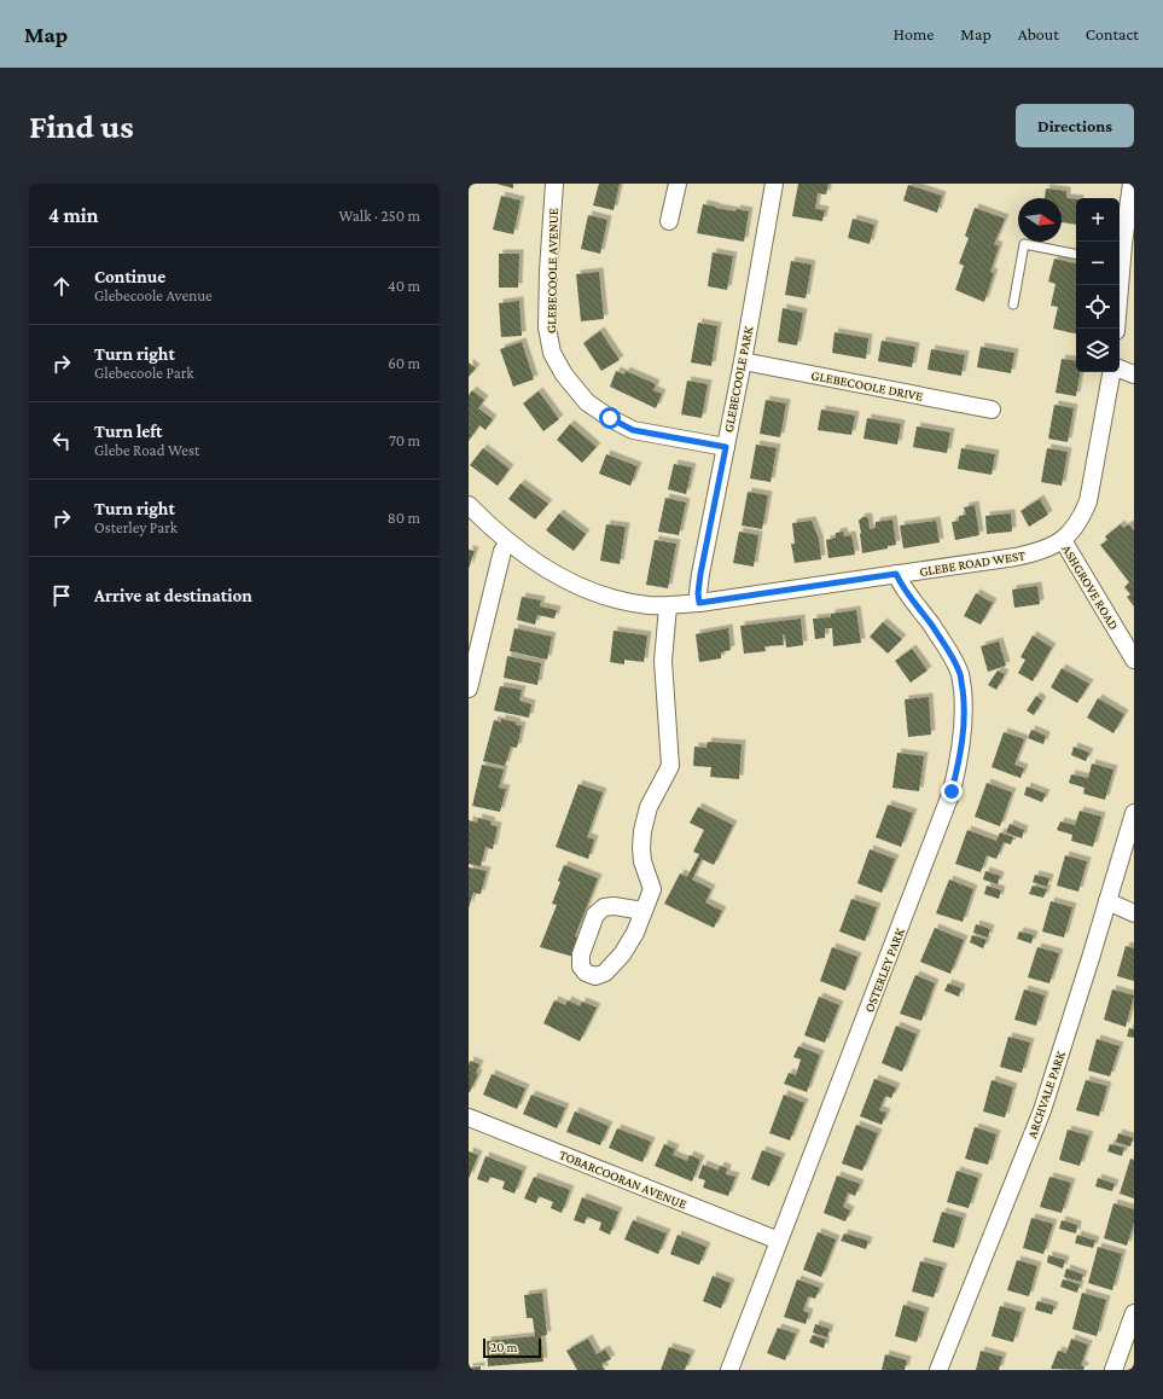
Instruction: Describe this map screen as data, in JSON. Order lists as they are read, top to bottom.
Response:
{
  "streets": {
    "street": [
      "GLEBECOOLE AVENUE",
      "GLEBECOOLE PARK",
      "GLEBECOOLE DRIVE",
      "GLEBE ROAD WEST",
      "ASHGROVE ROAD",
      "OSTERLEY PARK",
      "ARCHVALE PARK",
      "TOBARCOORAN AVENUE"
    ]
  },
  "crossings": [
    ["GLEBECOOLE AVENUE", "GLEBECOOLE PARK"],
    ["GLEBECOOLE PARK", "GLEBECOOLE DRIVE"],
    ["GLEBECOOLE PARK", "GLEBE ROAD WEST"],
    ["GLEBE ROAD WEST", "ASHGROVE ROAD"],
    ["GLEBE ROAD WEST", "OSTERLEY PARK"],
    ["OSTERLEY PARK", "TOBARCOORAN AVENUE"]
  ],
  "scale_bar": "20 m",
  "north": "right",
  "page": {
    "header": "Map",
    "nav": [
      "Home",
      "Map",
      "About",
      "Contact"
    ],
    "buttons": "Directions",
    "title": "Find us",
    "heading": ["4 min", "Walk · 250 m"],
    "map_buttons": ["+", "−"],
    "list": [
      ["Continue", "Glebecoole Avenue", "40 m"],
      ["Turn right", "Glebecoole Park", "60 m"],
      ["Turn left", "Glebe Road West", "70 m"],
      ["Turn right", "Osterley Park", "80 m"],
      "Arrive at destination"
    ],
    "scale": "20 m"
  }
}
